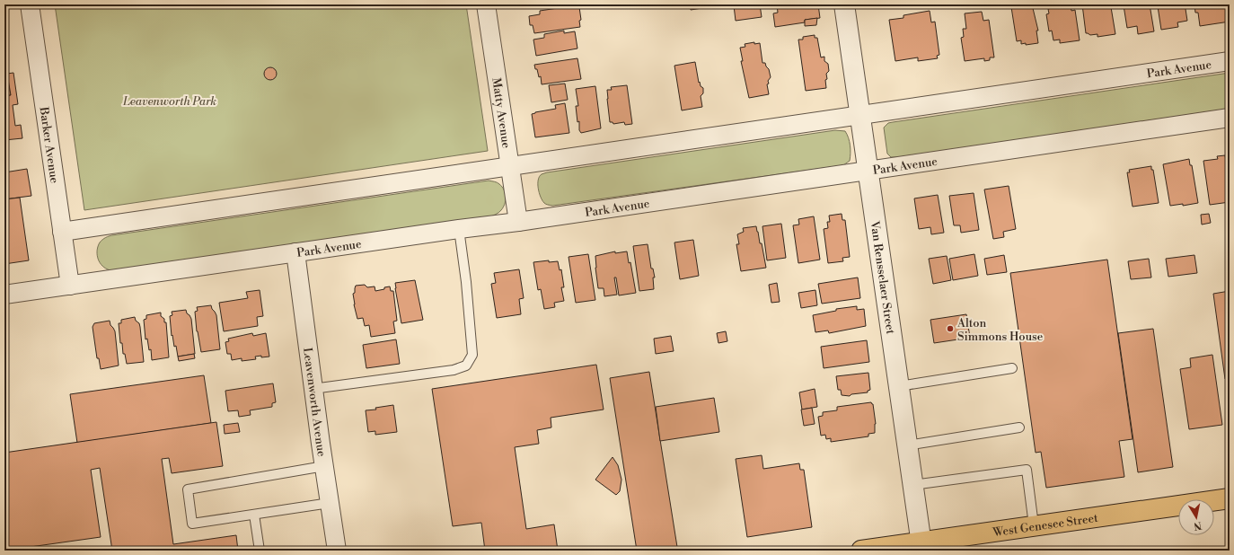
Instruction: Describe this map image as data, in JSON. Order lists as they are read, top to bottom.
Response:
{
  "streets": {
    "main road": ["West Genesee Street"],
    "street": [
      "Park Avenue",
      "Matty Avenue",
      "Barker Avenue",
      "Van Rensselaer Street",
      "Leavenworth Avenue"
    ]
  },
  "crossings": [
    ["Park Avenue", "Matty Avenue"],
    ["Park Avenue", "Barker Avenue"],
    ["Park Avenue", "Van Rensselaer Street"],
    ["Park Avenue", "Leavenworth Avenue"],
    ["Van Rensselaer Street", "West Genesee Street"]
  ],
  "parks": ["Leavenworth Park"],
  "places": ["Alton Simmons House"],
  "north": "bottom"
}
